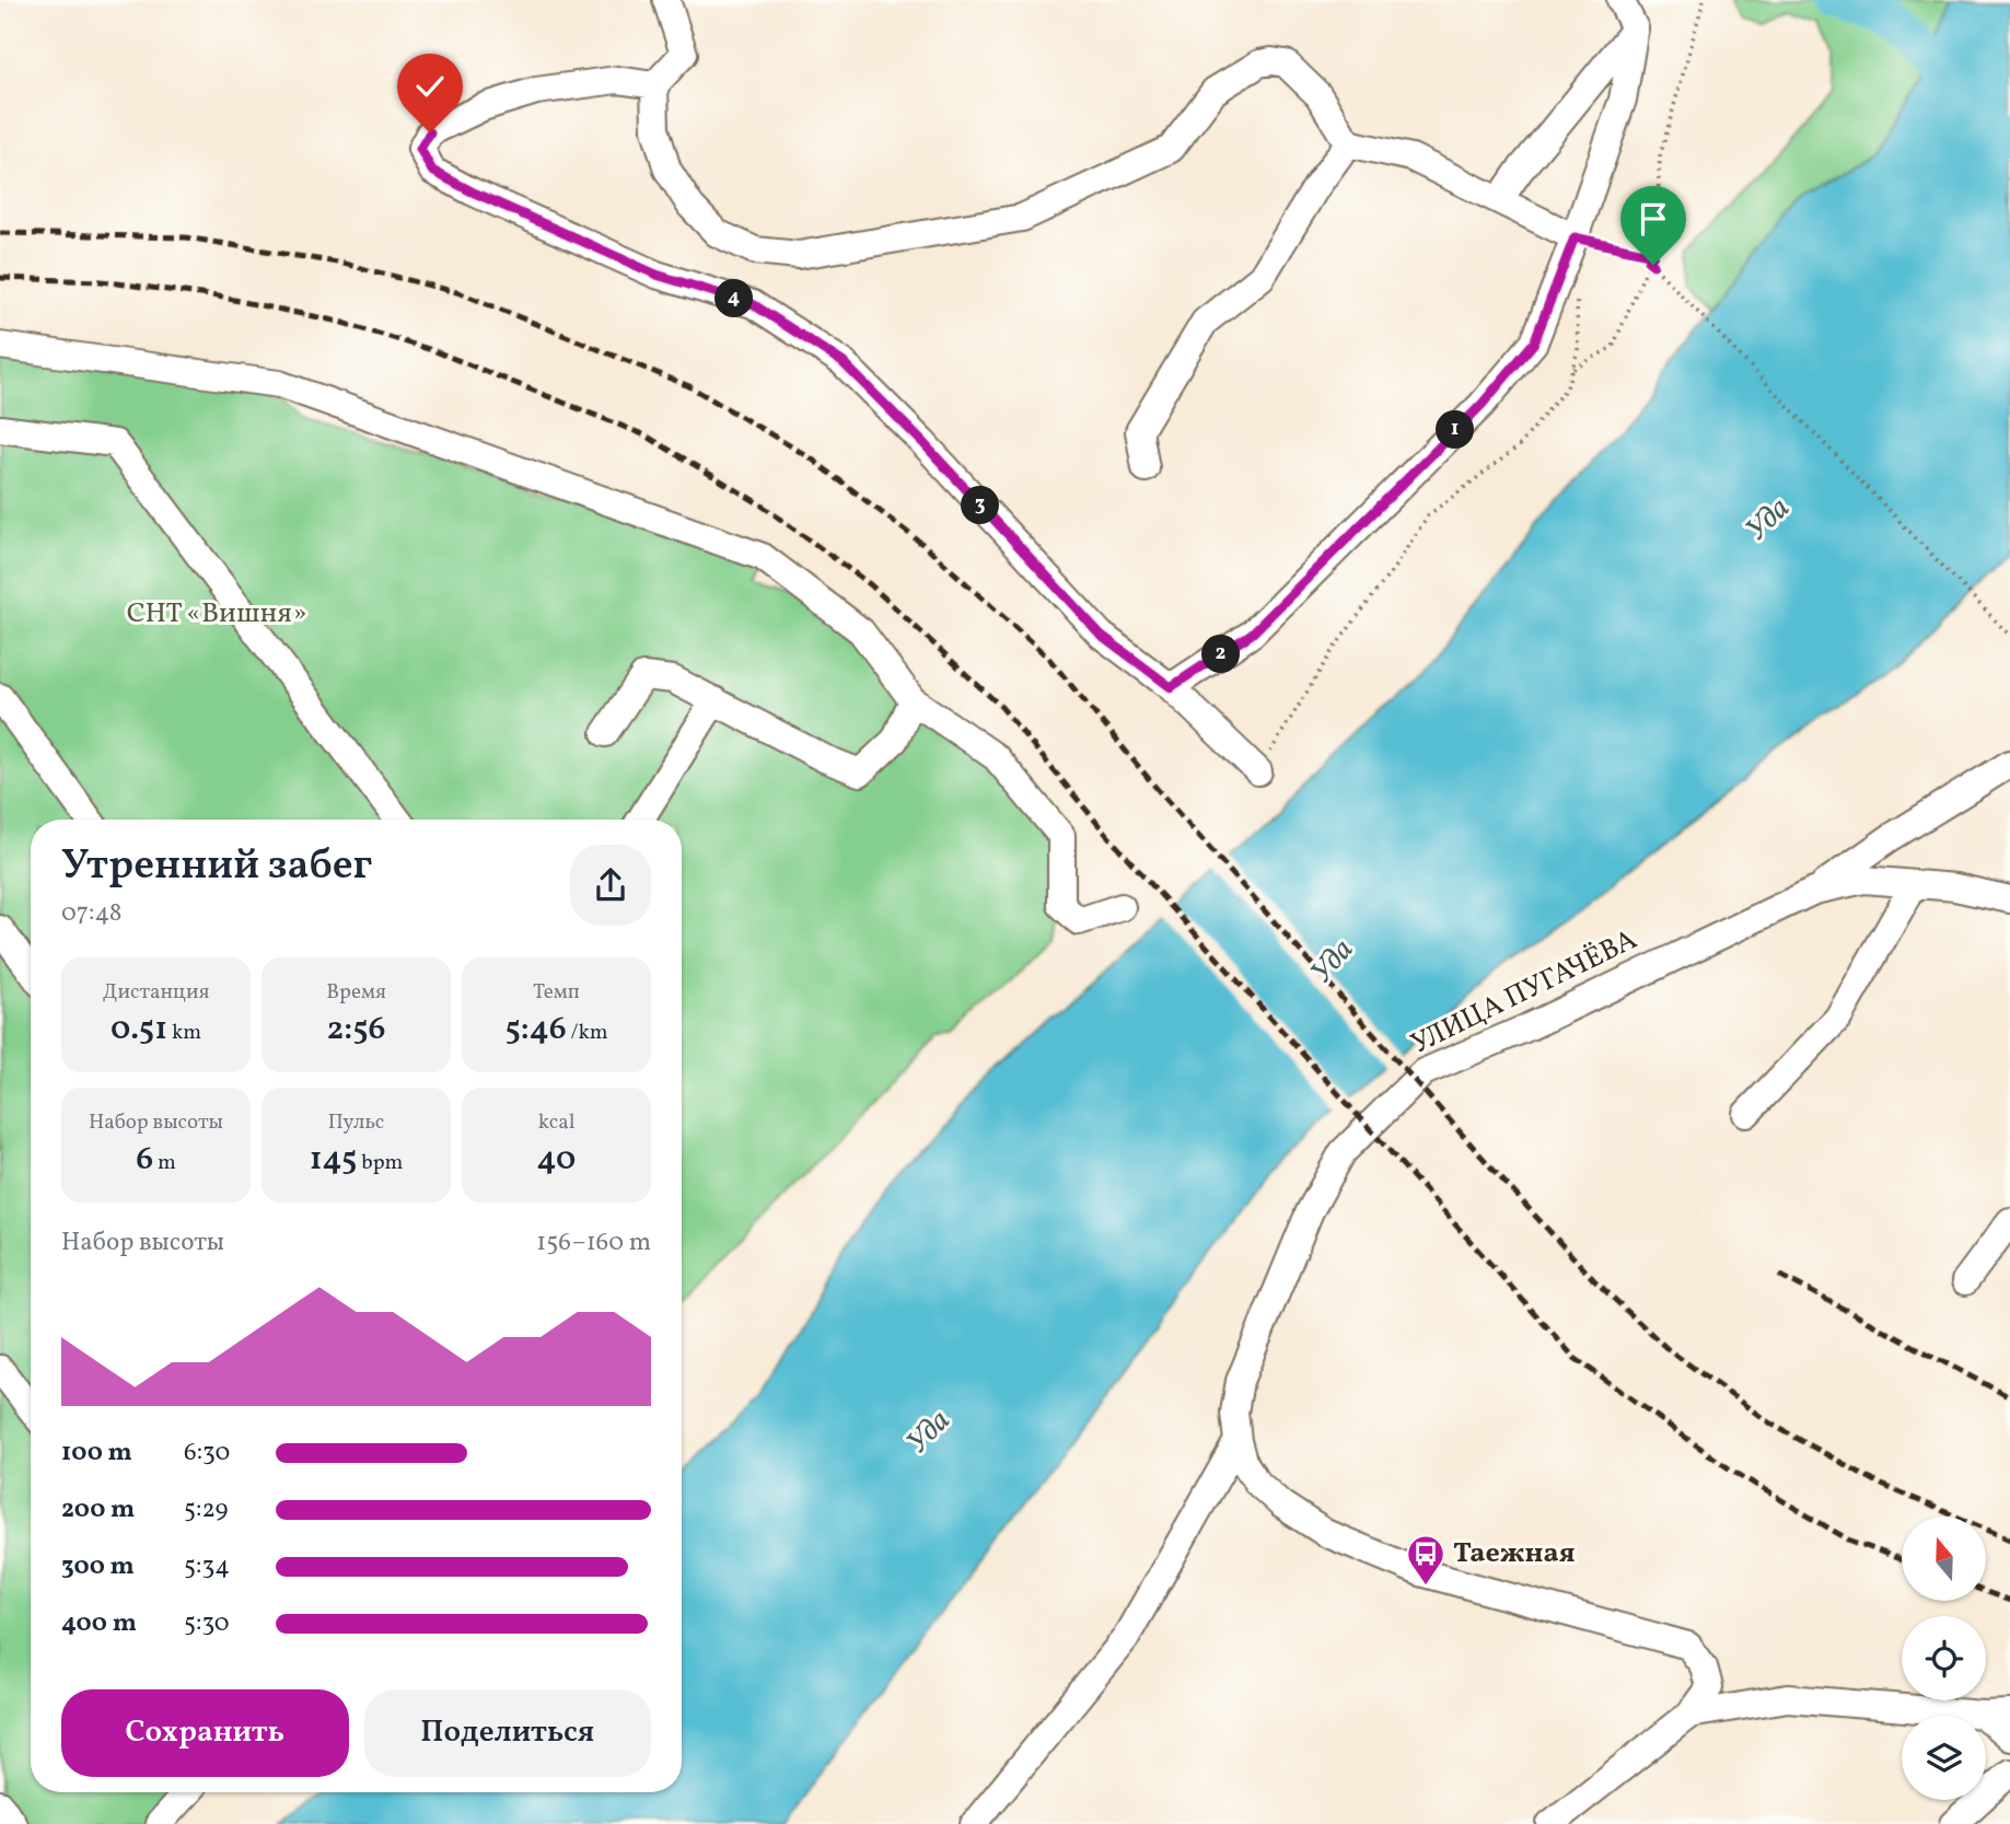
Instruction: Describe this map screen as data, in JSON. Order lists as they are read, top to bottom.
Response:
{
  "streets": {
    "street": ["УЛИЦА ПУГАЧЁВА"]
  },
  "water": ["Уда"],
  "parks": ["СНТ «Вишня»"],
  "places": {
    "bus stop": ["Таежная"]
  },
  "north": "top",
  "page": {
    "pins": [
      "4",
      "1",
      "3",
      "2"
    ],
    "heading": ["Утренний забег", "07:48"],
    "stats": [
      ["Дистанция", "0.51 km"],
      ["Время", "2:56"],
      ["Темп", "5:46 /km"],
      ["Набор высоты", "6 m"],
      ["Пульс", "145 bpm"],
      ["kcal", "40"]
    ],
    "chart": ["Набор высоты", "156–160 m"],
    "list": [
      {
        "name": "100 m",
        "note": "6:30"
      },
      {
        "name": "200 m",
        "note": "5:29"
      },
      {
        "name": "300 m",
        "note": "5:34"
      },
      {
        "name": "400 m",
        "note": "5:30"
      }
    ],
    "buttons": ["Сохранить", "Поделиться"]
  }
}
